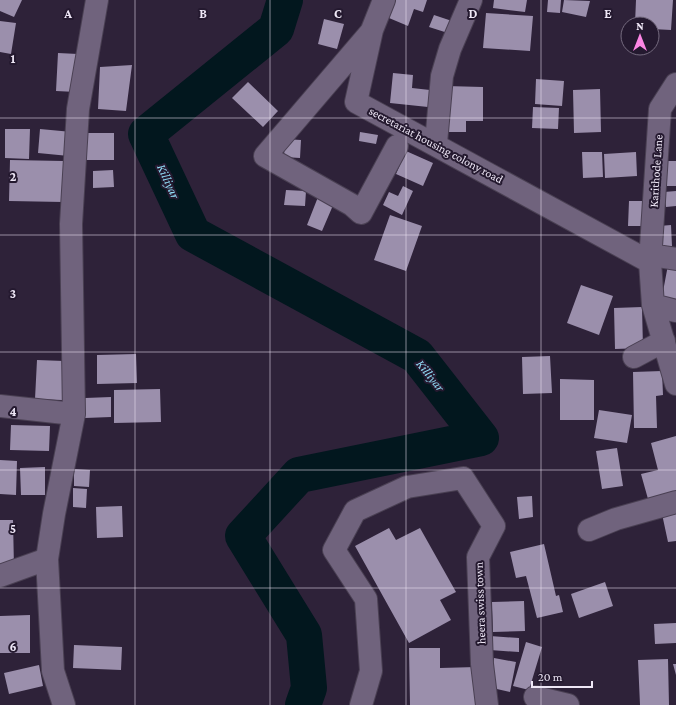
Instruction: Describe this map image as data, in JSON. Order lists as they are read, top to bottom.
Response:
{
  "streets": {
    "street": ["secretariat housing colony road", "Karithode Lane", "heera swiss town"]
  },
  "crossings": [
    ["secretariat housing colony road", "Karithode Lane"]
  ],
  "water": ["Killiyar"],
  "scale_bar": "20 m",
  "north": "top",
  "grid": {
    "columns": [
      "A",
      "B",
      "C",
      "D",
      "E"
    ],
    "rows": [
      "1",
      "2",
      "3",
      "4",
      "5",
      "6"
    ]
  }
}
